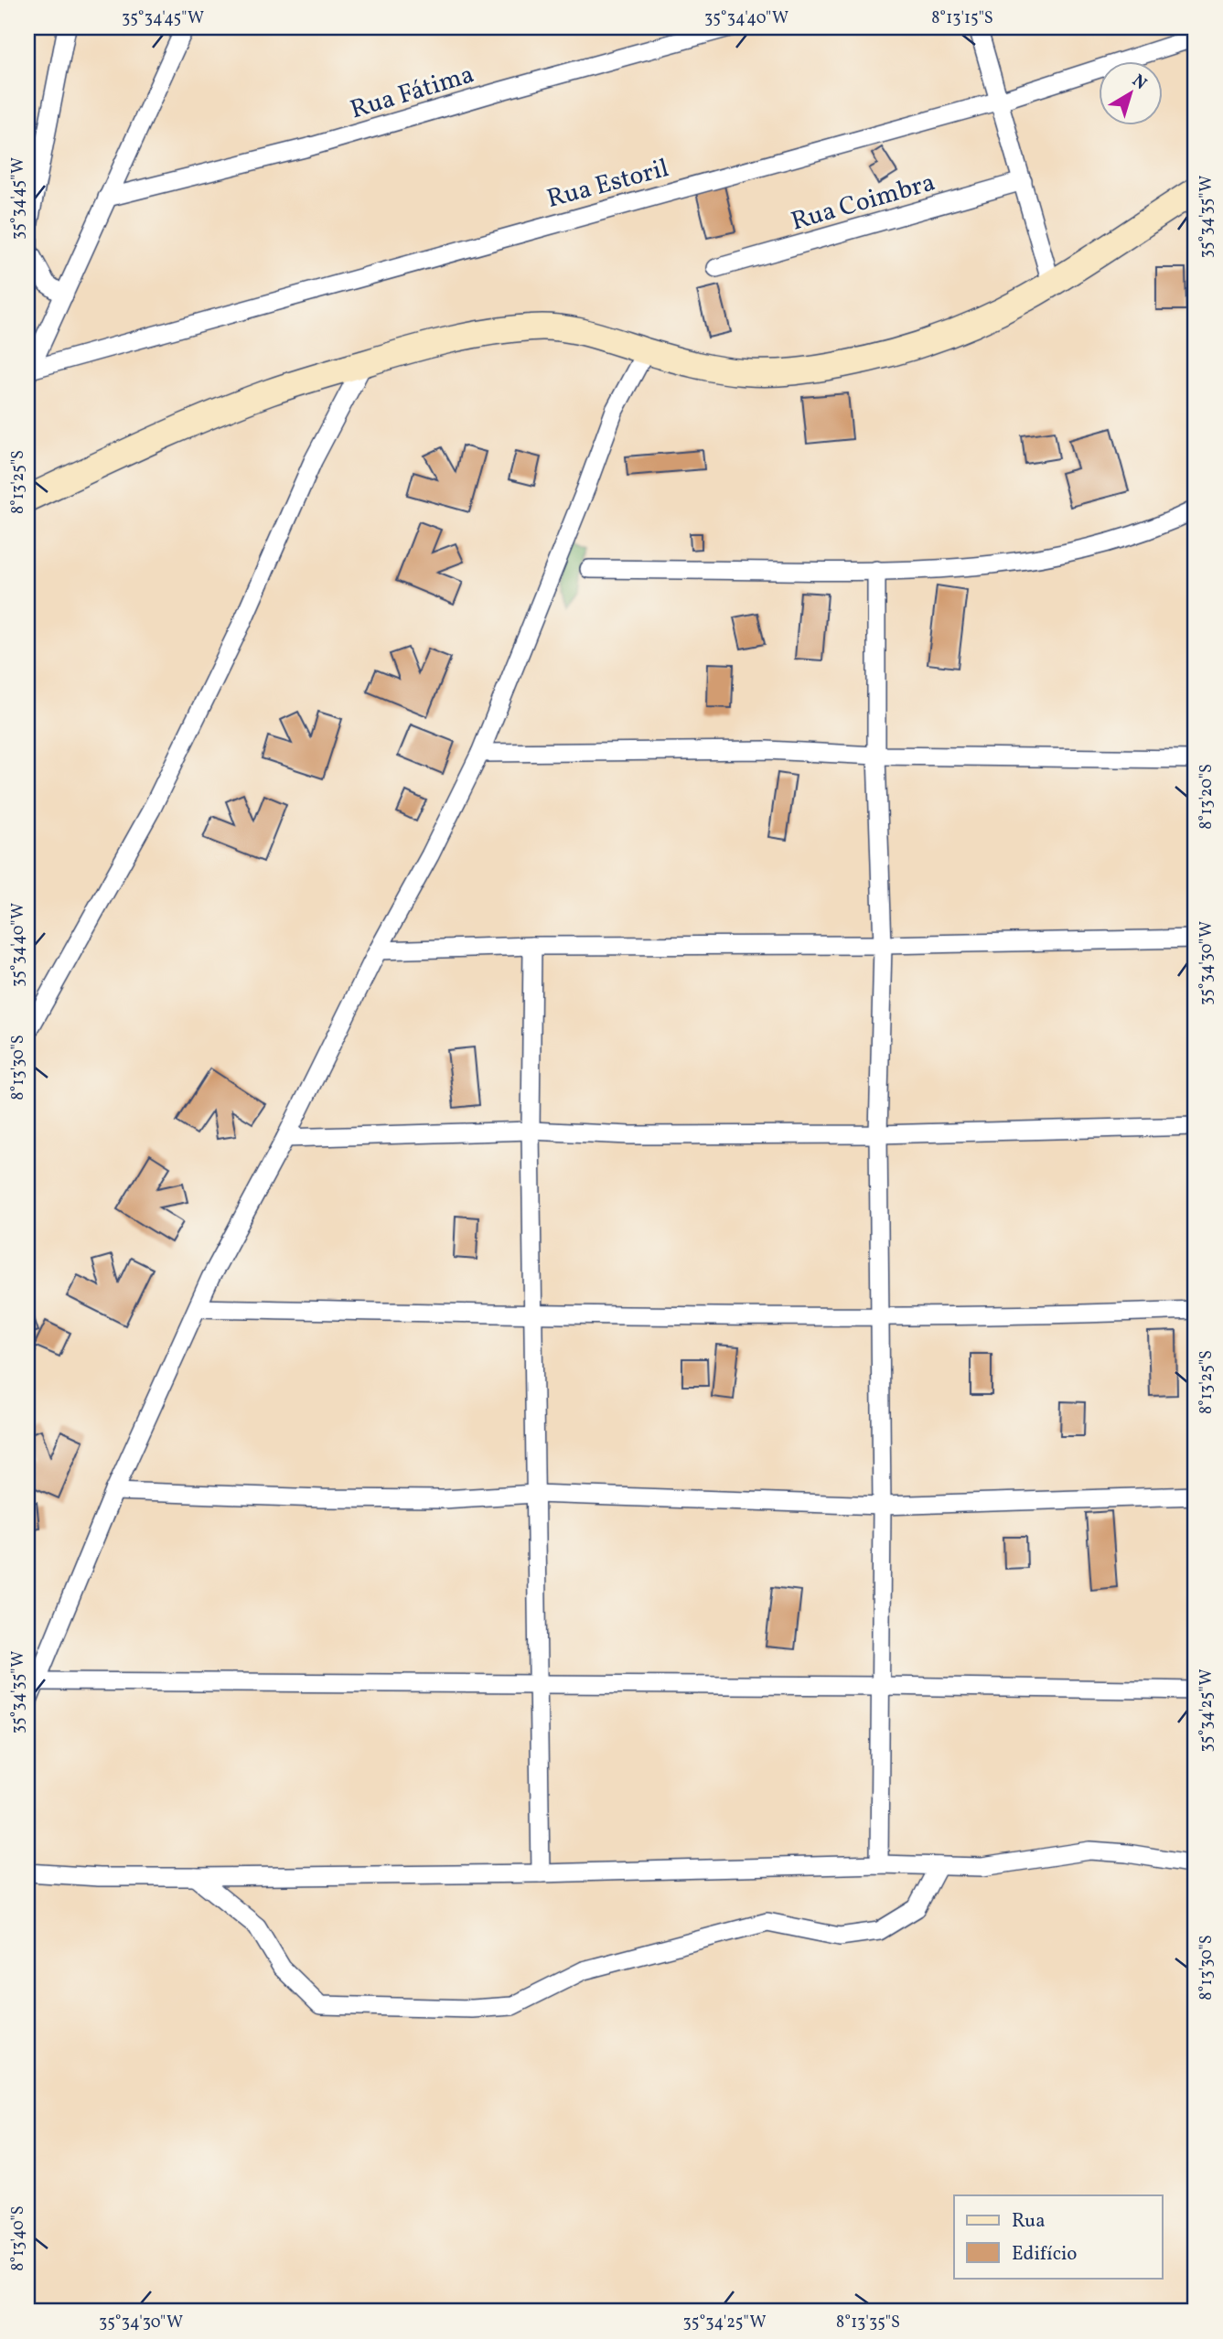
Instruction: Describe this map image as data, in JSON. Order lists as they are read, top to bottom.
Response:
{
  "streets": {
    "street": ["Rua Fátima", "Rua Estoril", "Rua Coimbra"]
  },
  "legend": ["Rua", "Edifício"],
  "north": "top right",
  "coordinates": [
    "35°34'45\"W",
    "35°34'40\"W",
    "8°13'15\"S",
    "35°34'35\"W",
    "8°13'25\"S",
    "8°13'20\"S",
    "35°34'30\"W",
    "8°13'30\"S",
    "35°34'25\"W",
    "8°13'40\"S",
    "8°13'35\"S"
  ]
}
